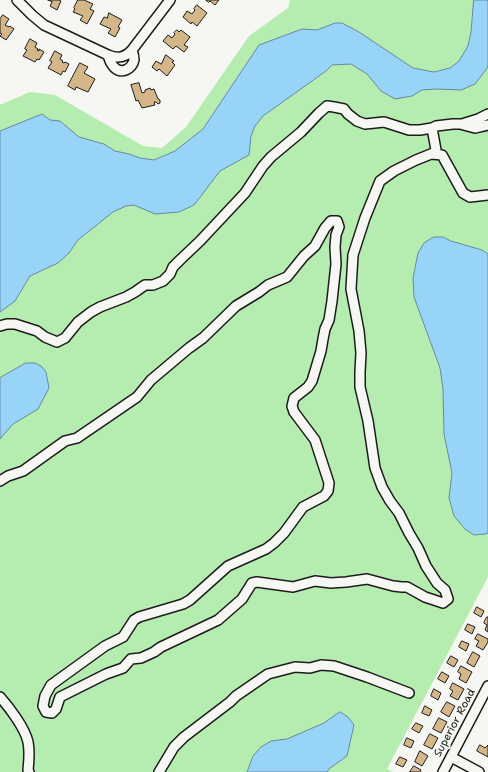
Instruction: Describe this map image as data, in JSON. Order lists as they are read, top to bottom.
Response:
{
  "streets": {
    "street": ["Superior Road"]
  }
}
